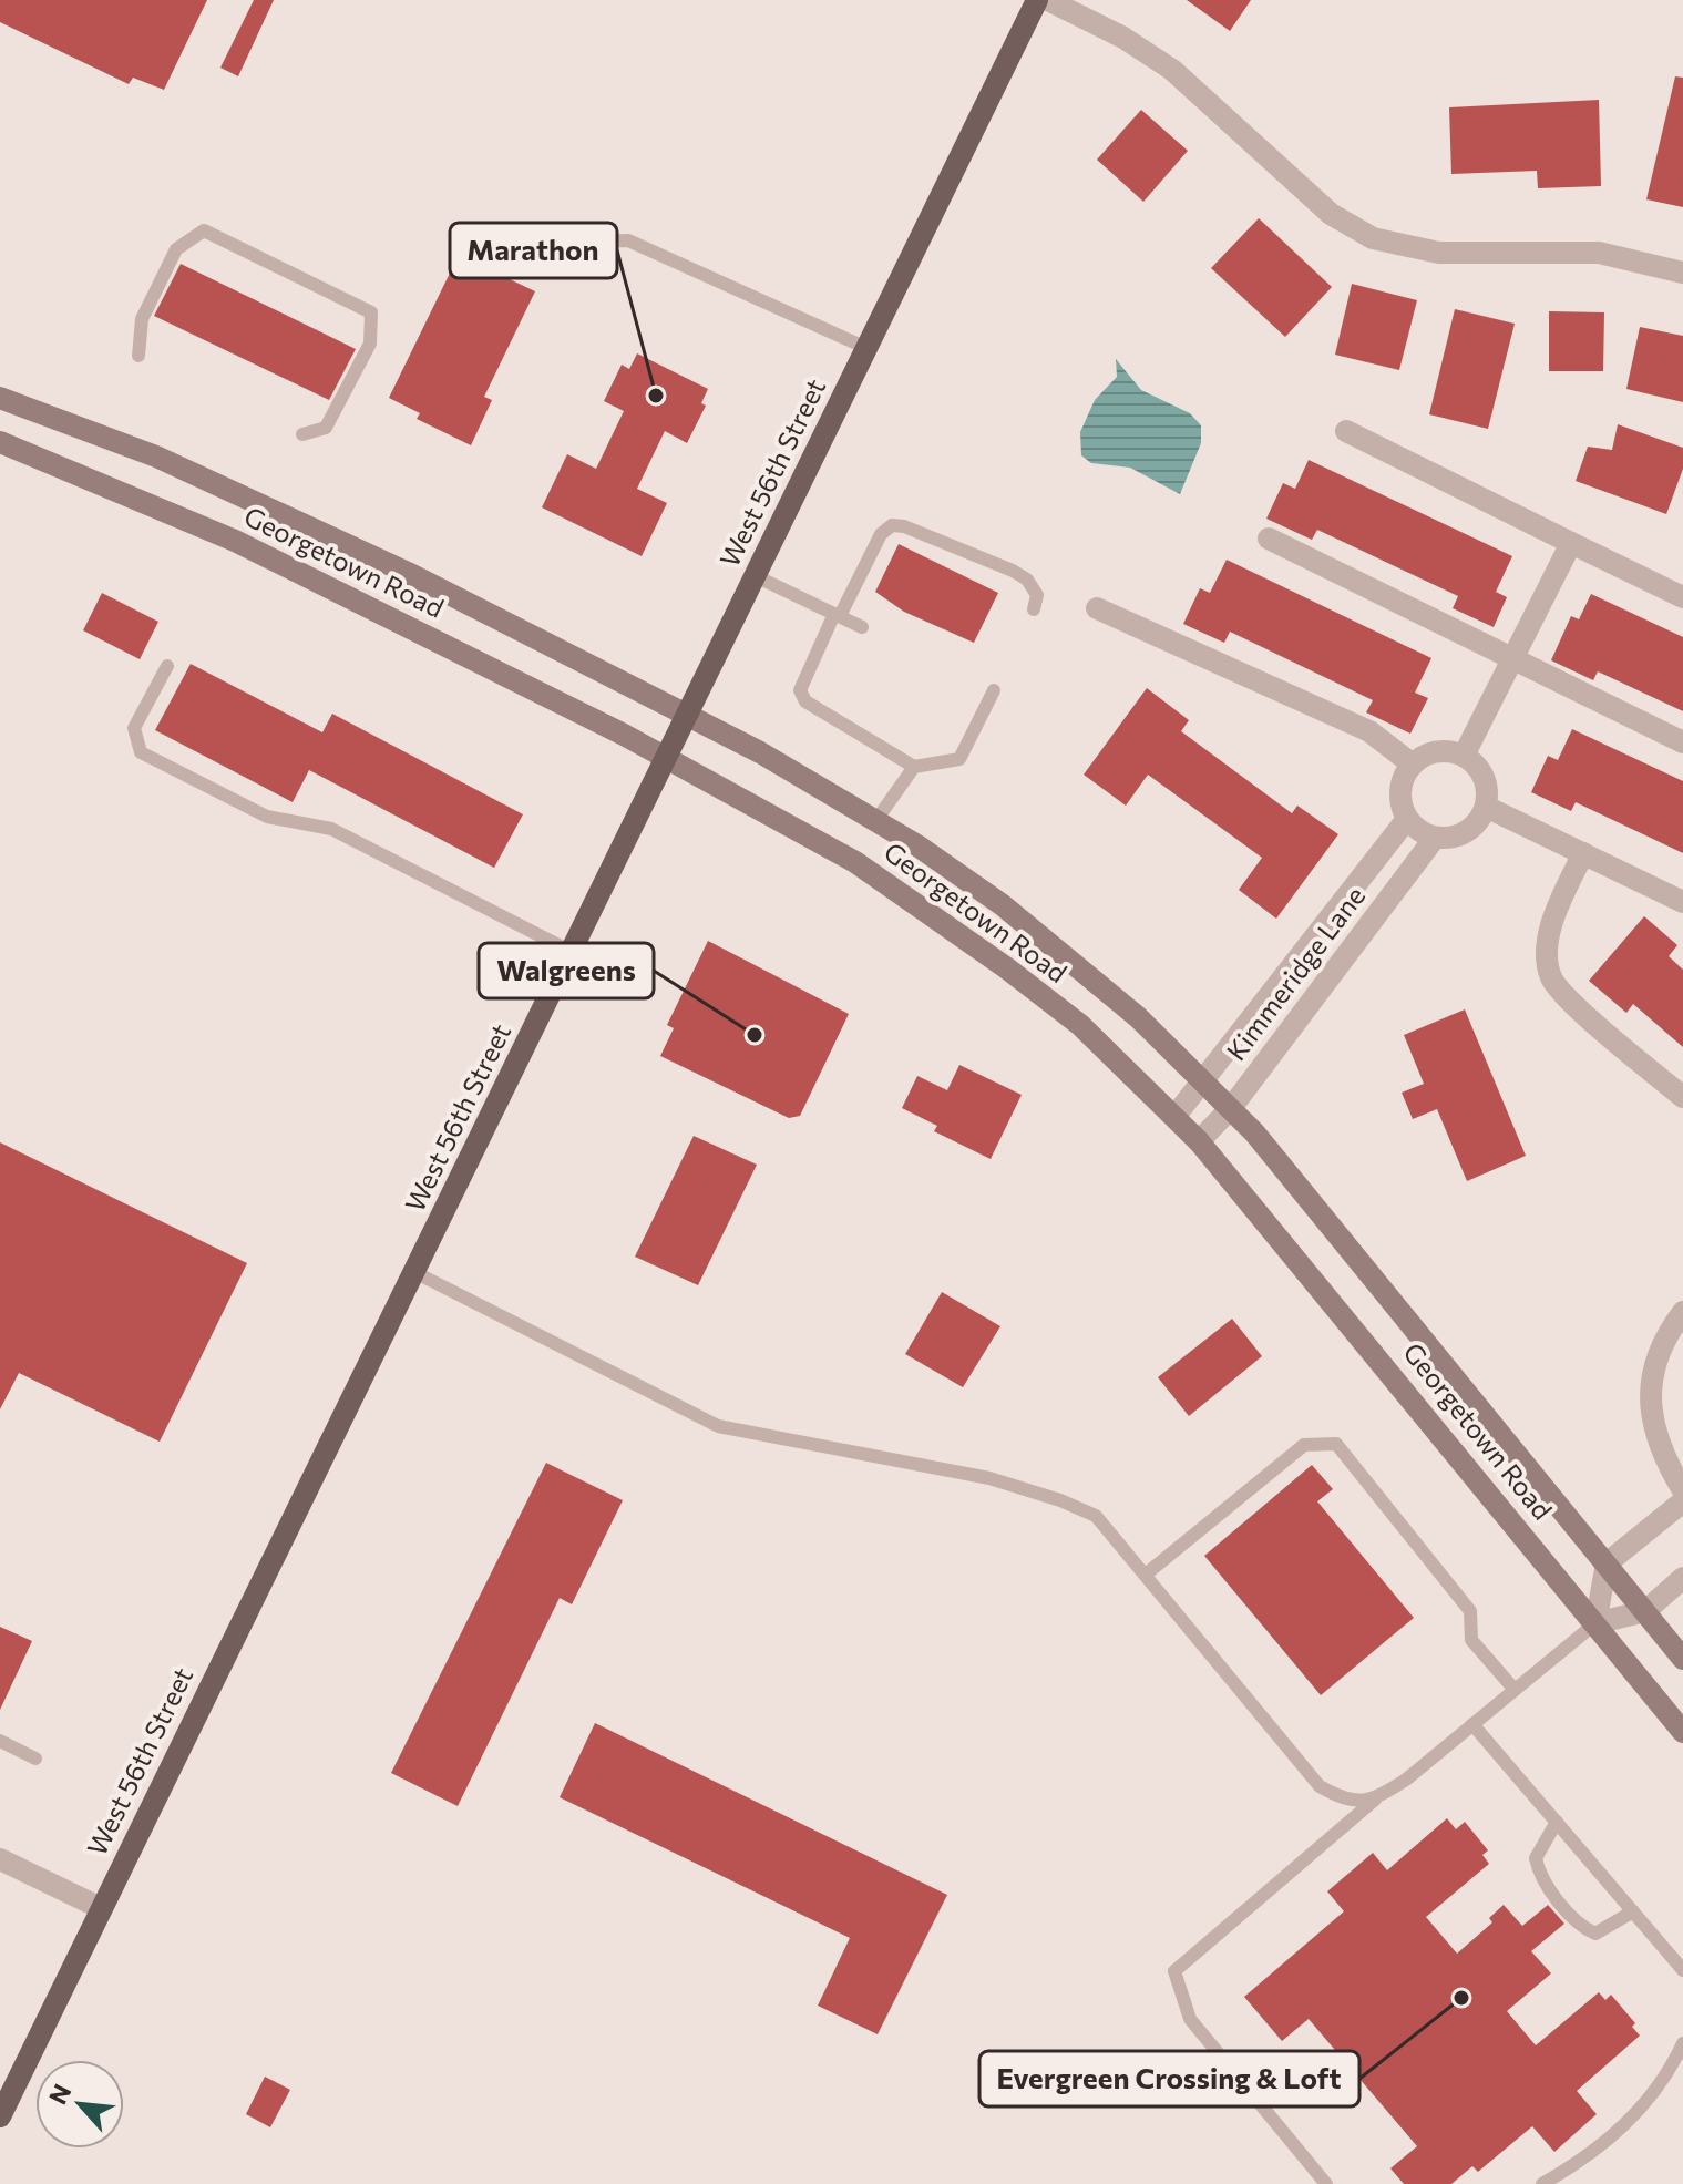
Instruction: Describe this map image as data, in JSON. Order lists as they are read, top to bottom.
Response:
{
  "streets": {
    "main road": ["West 56th Street", "Georgetown Road"],
    "street": ["Kimmeridge Lane"]
  },
  "crossings": [
    ["West 56th Street", "Georgetown Road"],
    ["Georgetown Road", "Kimmeridge Lane"]
  ],
  "places": ["Marathon", "Walgreens", "Evergreen Crossing & Loft"],
  "north": "top left"
}
